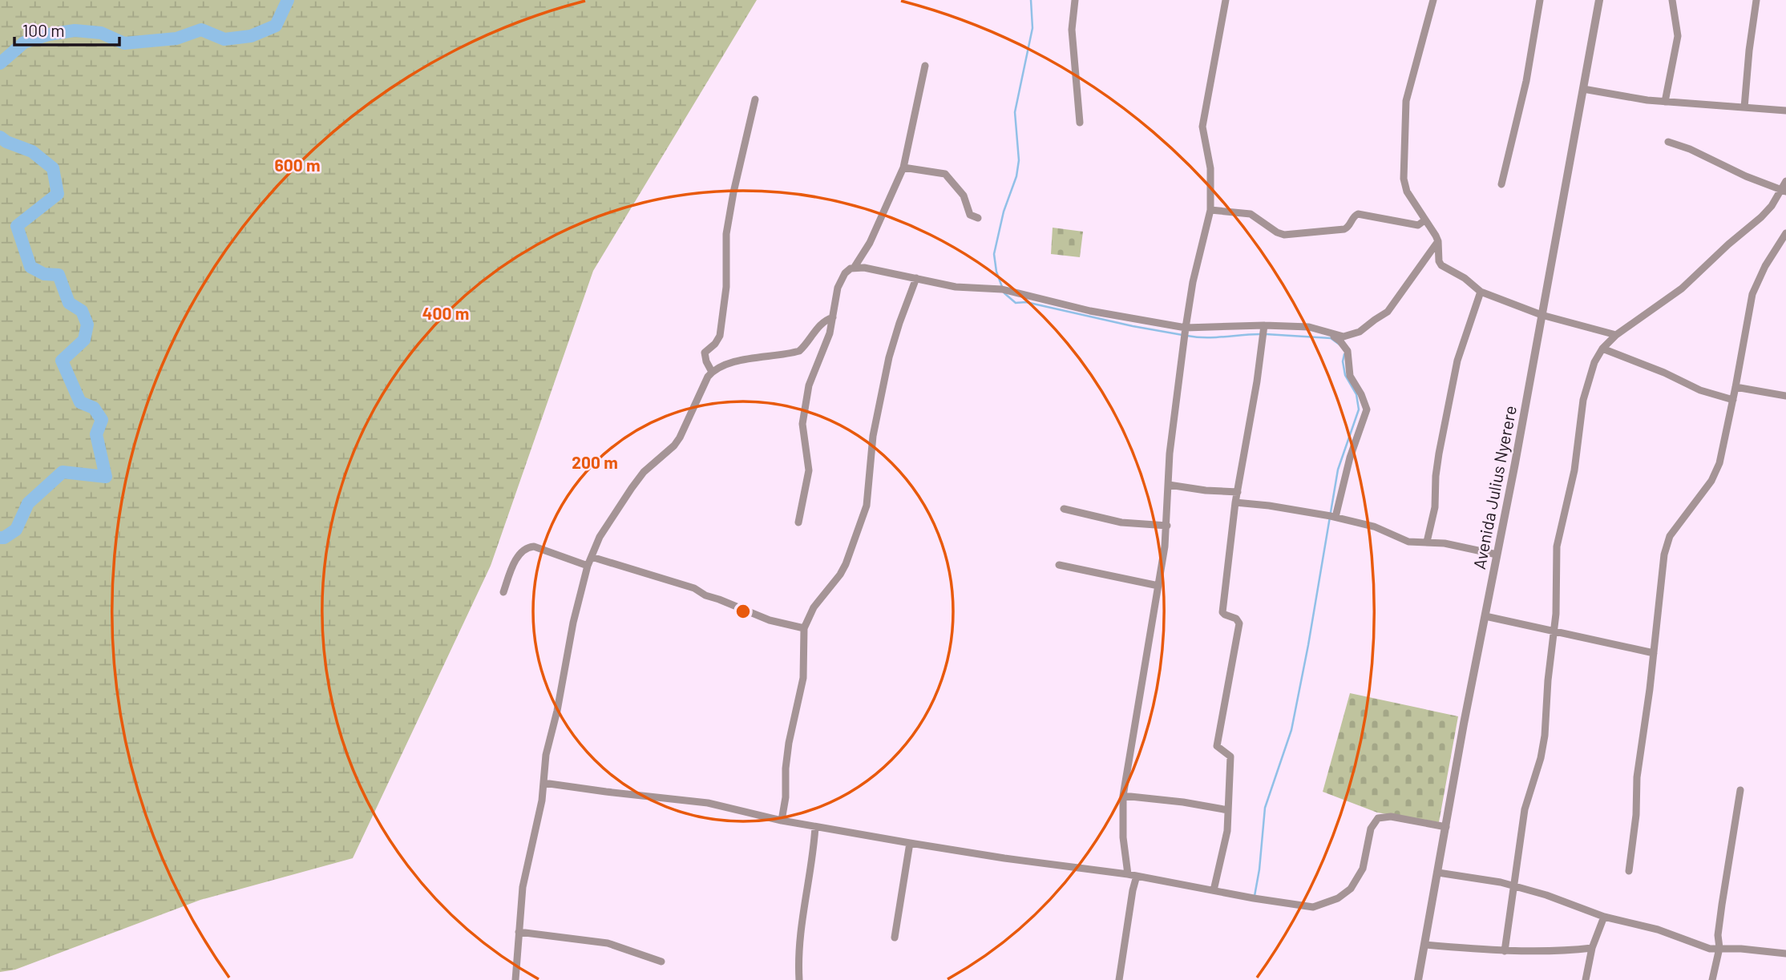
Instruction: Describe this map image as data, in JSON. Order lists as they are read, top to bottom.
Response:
{
  "streets": {
    "street": ["Avenida Julius Nyerere"]
  },
  "scale_bar": "100 m",
  "rings": ["600 m", "400 m", "200 m"]
}
